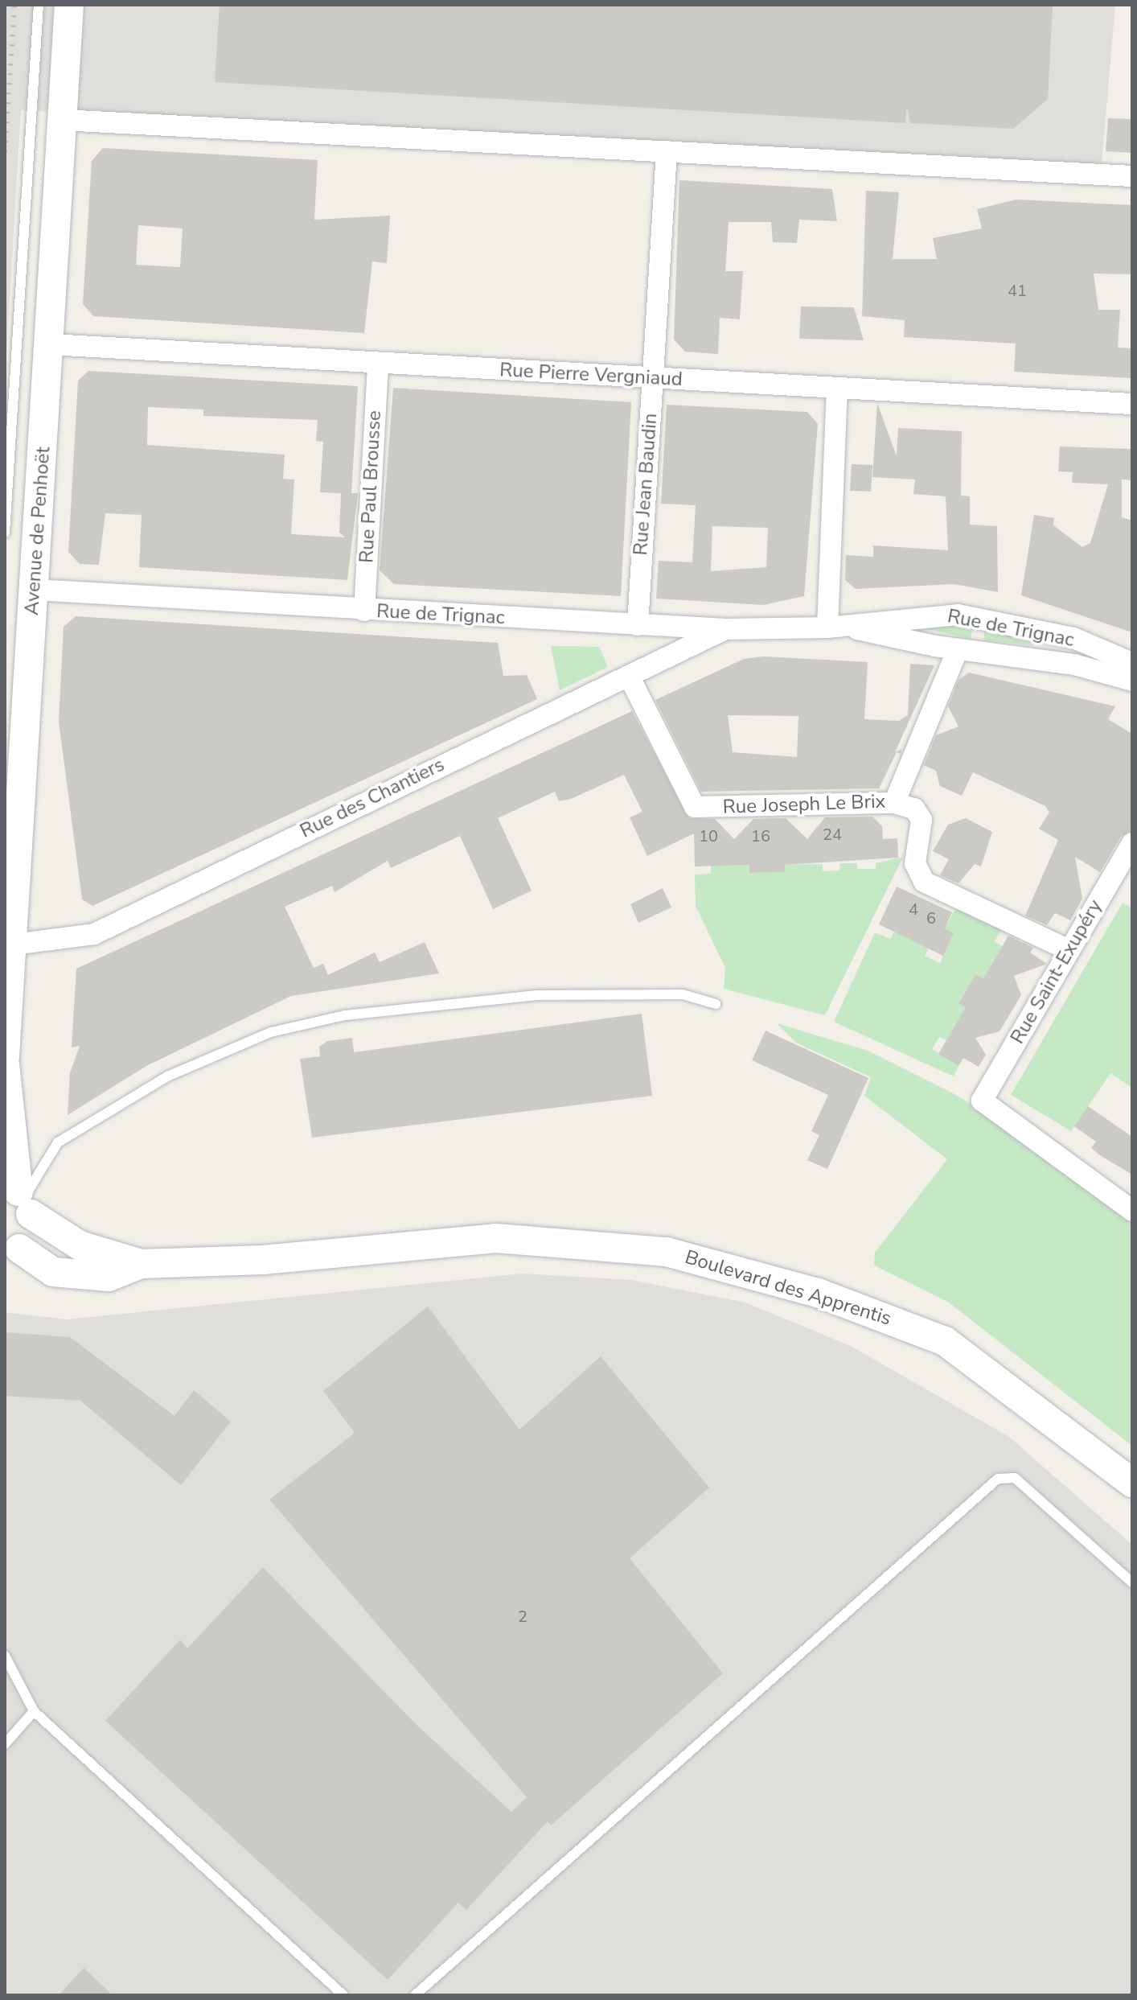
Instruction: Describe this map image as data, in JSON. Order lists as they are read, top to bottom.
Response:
{
  "streets": {
    "main road": ["Avenue de Penhoët", "Boulevard des Apprentis"],
    "street": [
      "Rue Pierre Vergniaud",
      "Rue Jean Baudin",
      "Rue Paul Brousse",
      "Rue de Trignac",
      "Rue des Chantiers",
      "Rue Joseph Le Brix",
      "Rue Saint-Exupéry"
    ]
  },
  "crossings": [
    ["Rue Pierre Vergniaud", "Rue Jean Baudin"],
    ["Rue Pierre Vergniaud", "Rue Paul Brousse"],
    ["Rue Pierre Vergniaud", "Avenue de Penhoët"],
    ["Rue Jean Baudin", "Rue de Trignac"],
    ["Rue Paul Brousse", "Rue de Trignac"],
    ["Avenue de Penhoët", "Rue de Trignac"],
    ["Avenue de Penhoët", "Rue des Chantiers"],
    ["Rue de Trignac", "Rue des Chantiers"],
    ["Rue de Trignac", "Rue Joseph Le Brix"],
    ["Rue des Chantiers", "Rue Joseph Le Brix"]
  ],
  "house_numbers": [
    "41",
    "24",
    "10",
    "16",
    "4",
    "6",
    "2"
  ]
}
